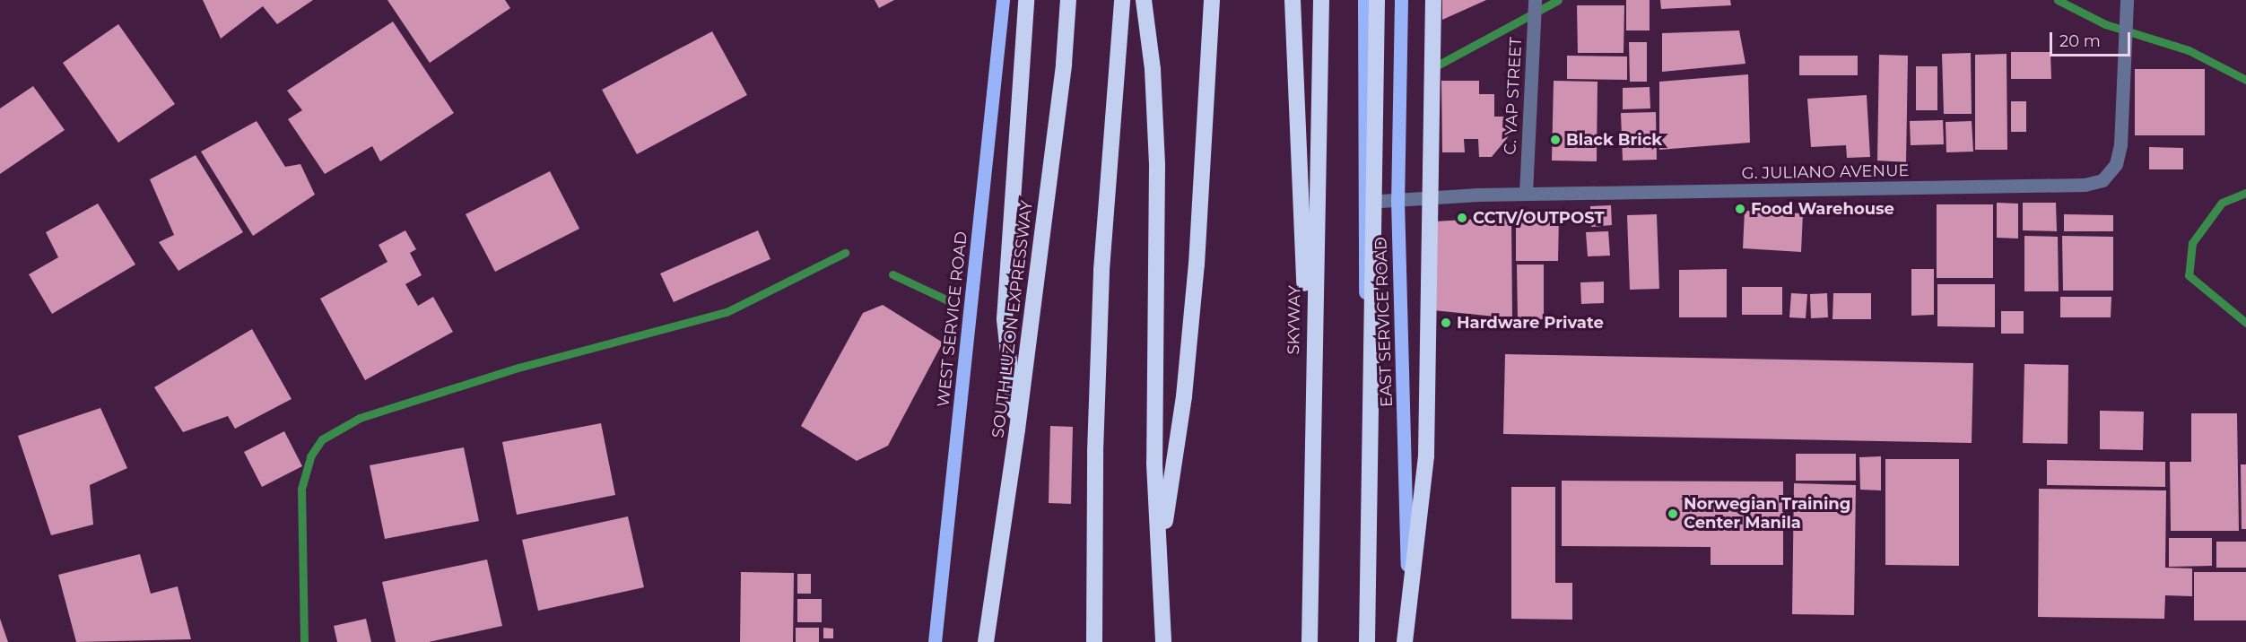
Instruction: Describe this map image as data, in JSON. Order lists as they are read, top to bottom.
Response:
{
  "streets": {
    "highway": ["SOUTH LUZON EXPRESSWAY", "SKYWAY"],
    "main road": ["WEST SERVICE ROAD", "EAST SERVICE ROAD"],
    "street": ["C. YAP STREET", "G. JULIANO AVENUE"]
  },
  "crossings": [
    ["C. YAP STREET", "G. JULIANO AVENUE"],
    ["G. JULIANO AVENUE", "EAST SERVICE ROAD"]
  ],
  "places": [
    "Black Brick",
    "Food Warehouse",
    "CCTV/OUTPOST",
    "Hardware Private",
    "Norwegian Training Center Manila"
  ],
  "scale_bar": "20 m"
}
